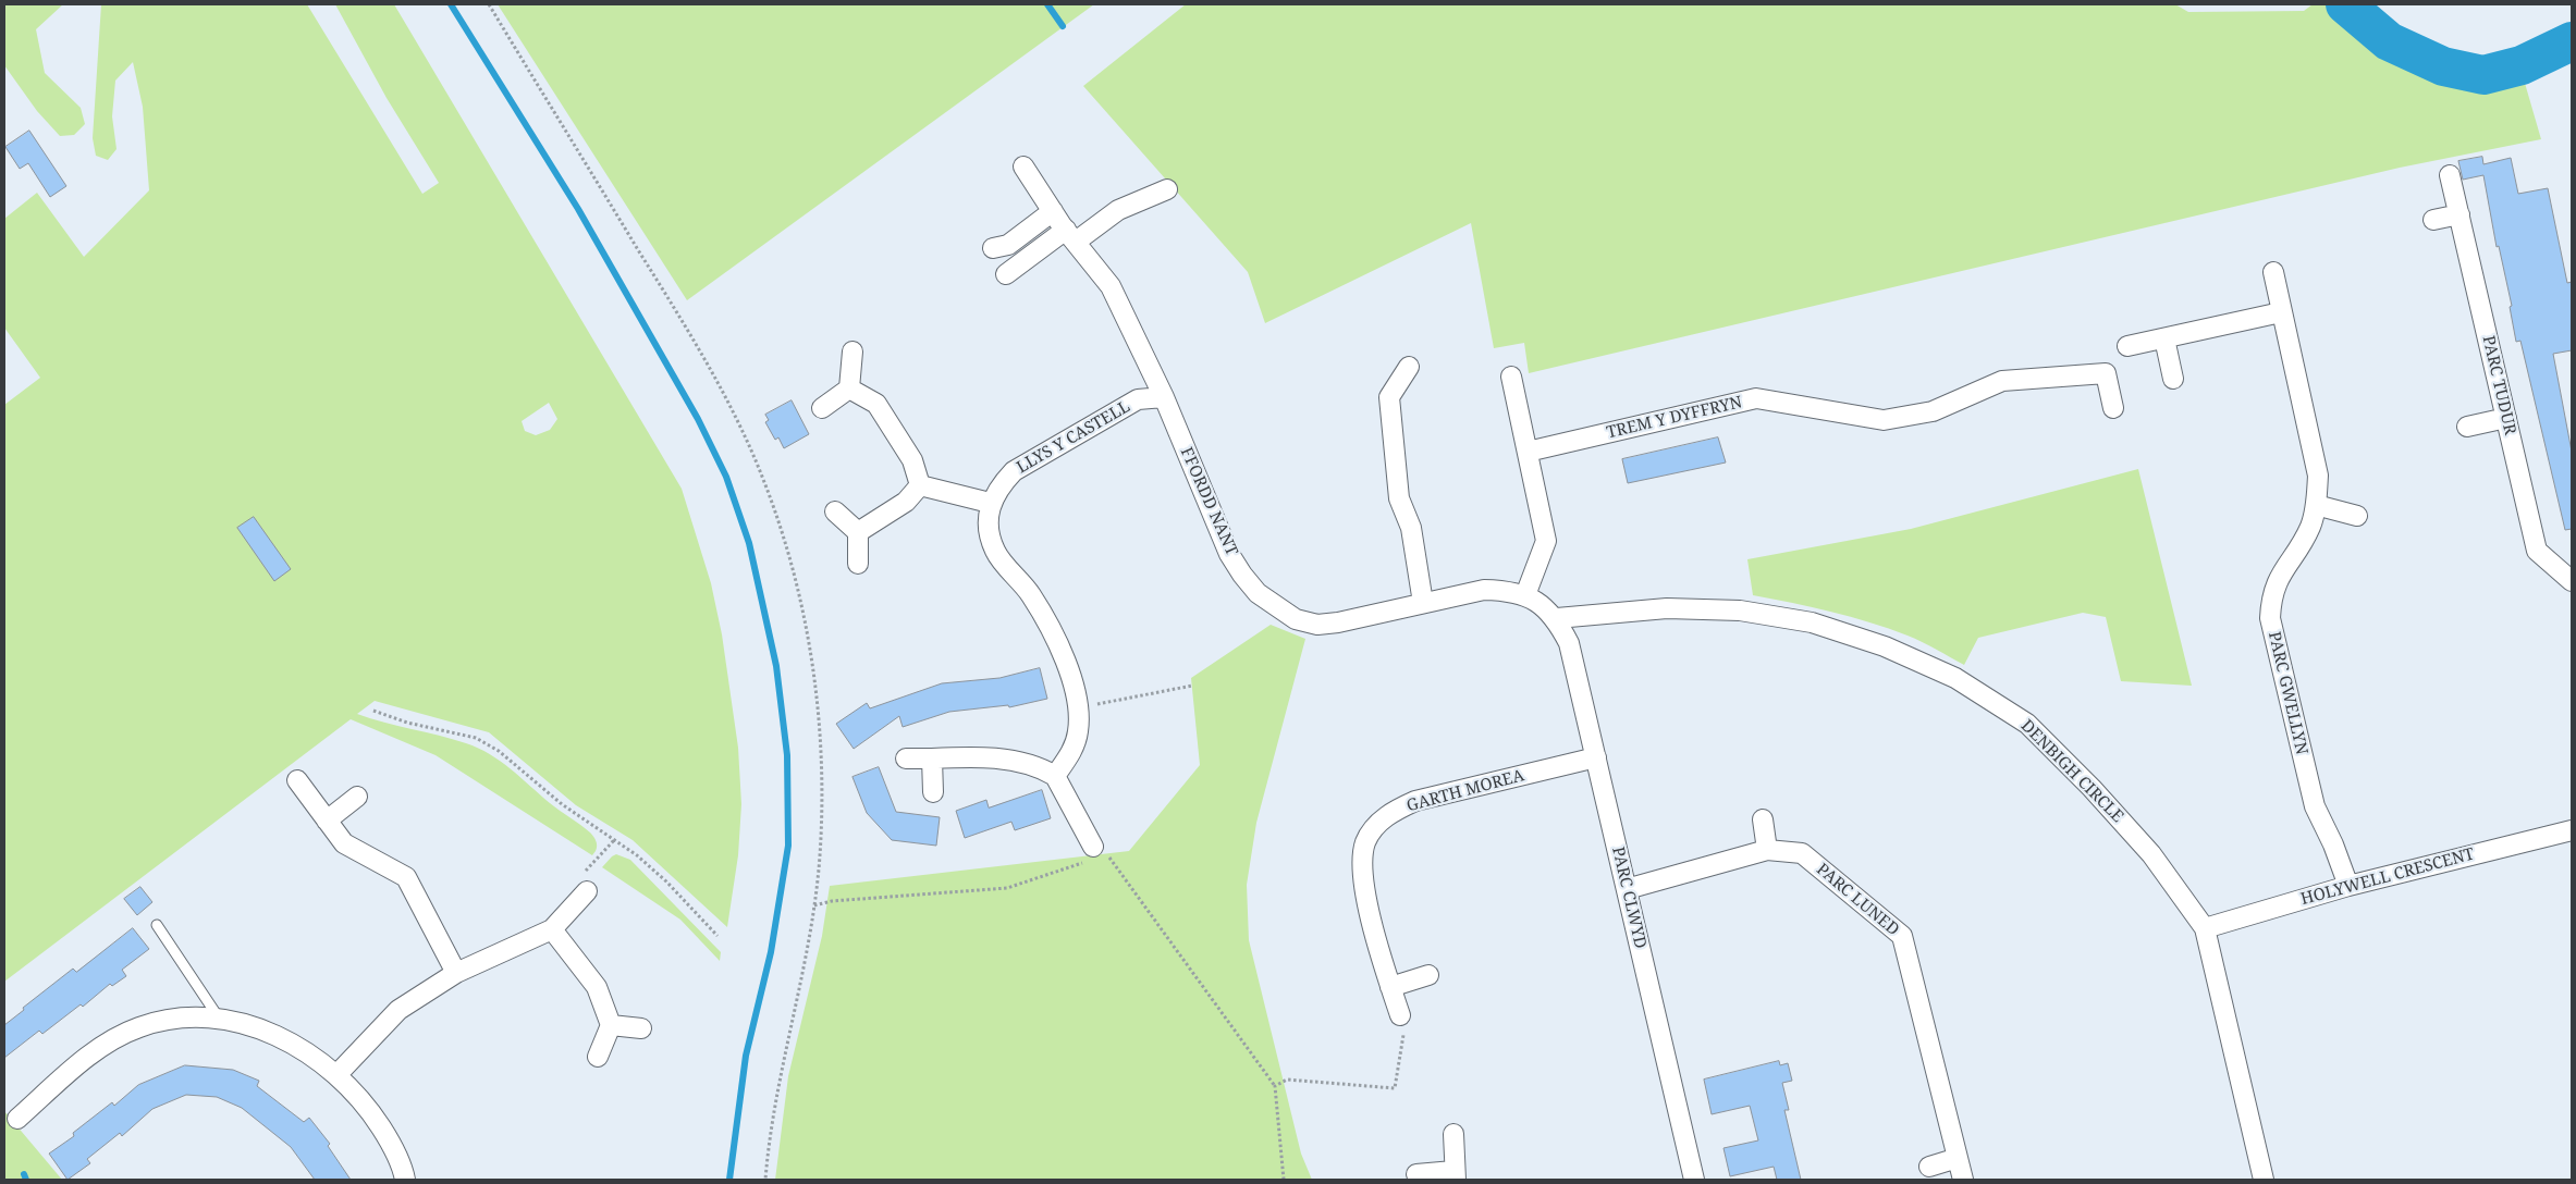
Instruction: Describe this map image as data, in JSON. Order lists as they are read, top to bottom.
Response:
{
  "streets": {
    "street": [
      "PARC TUDUR",
      "TREM Y DYFFRYN",
      "LLYS Y CASTELL",
      "FFORDD NANT",
      "PARC GWELLYN",
      "DENBIGH CIRCLE",
      "GARTH MOREA",
      "HOLYWELL CRESCENT",
      "PARC CLWYD",
      "PARC LUNED"
    ]
  },
  "crossings": [
    ["LLYS Y CASTELL", "FFORDD NANT"],
    ["FFORDD NANT", "DENBIGH CIRCLE"],
    ["FFORDD NANT", "PARC CLWYD"],
    ["PARC GWELLYN", "HOLYWELL CRESCENT"],
    ["DENBIGH CIRCLE", "HOLYWELL CRESCENT"],
    ["DENBIGH CIRCLE", "PARC CLWYD"],
    ["GARTH MOREA", "PARC CLWYD"],
    ["PARC CLWYD", "PARC LUNED"]
  ]
}
